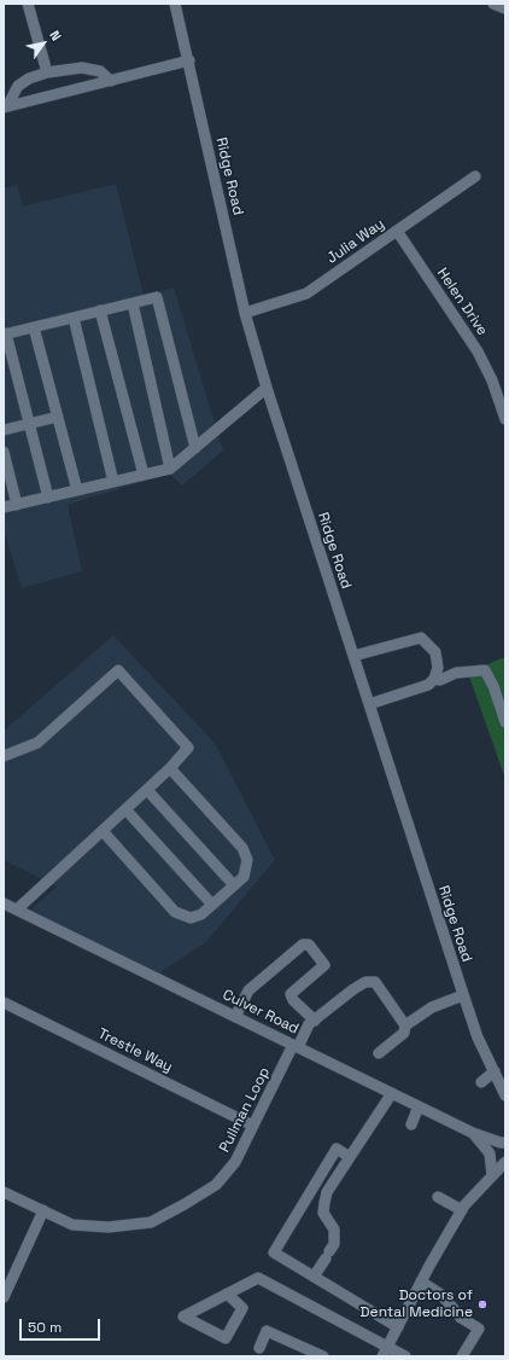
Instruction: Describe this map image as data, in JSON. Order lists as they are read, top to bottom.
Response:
{
  "streets": {
    "street": [
      "Ridge Road",
      "Julia Way",
      "Helen Drive",
      "Culver Road",
      "Trestle Way",
      "Pullman Loop"
    ]
  },
  "crossings": [
    ["Ridge Road", "Julia Way"],
    ["Julia Way", "Helen Drive"],
    ["Culver Road", "Pullman Loop"],
    ["Trestle Way", "Pullman Loop"]
  ],
  "places": ["Doctors of Dental Medicine"],
  "scale_bar": "50 m",
  "north": "top right"
}
